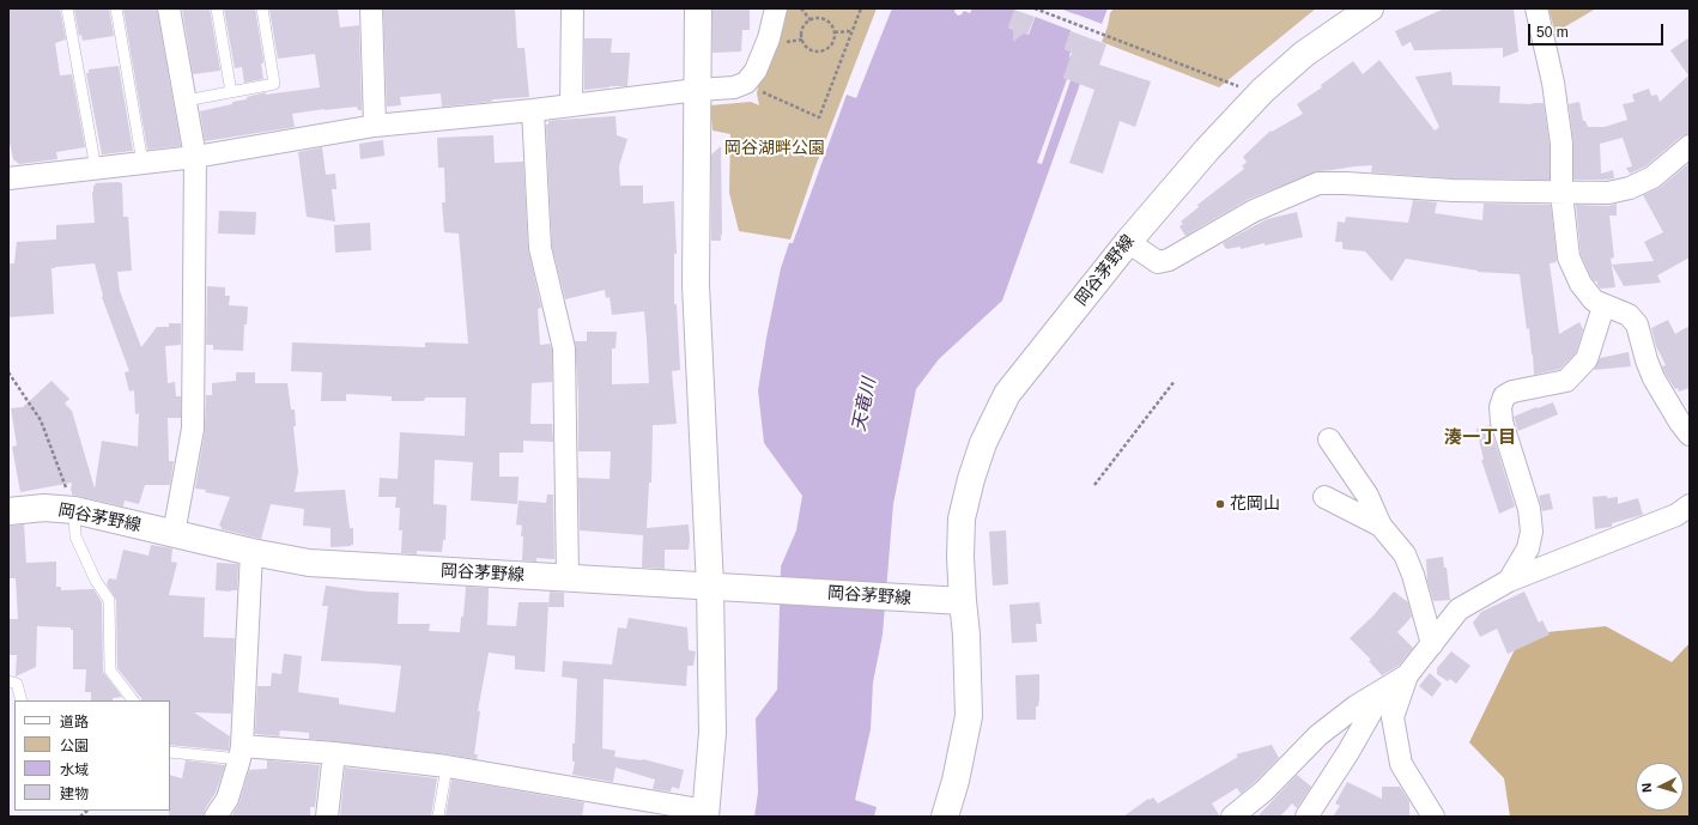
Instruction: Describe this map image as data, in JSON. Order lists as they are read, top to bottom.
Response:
{
  "streets": {
    "main road": ["岡谷茅野線"]
  },
  "districts": ["湊一丁目"],
  "water": ["天竜川"],
  "parks": ["岡谷湖畔公園"],
  "places": ["花岡山"],
  "legend": [
    "道路",
    "公園",
    "水域",
    "建物"
  ],
  "scale_bar": "50 m",
  "north": "left"
}
